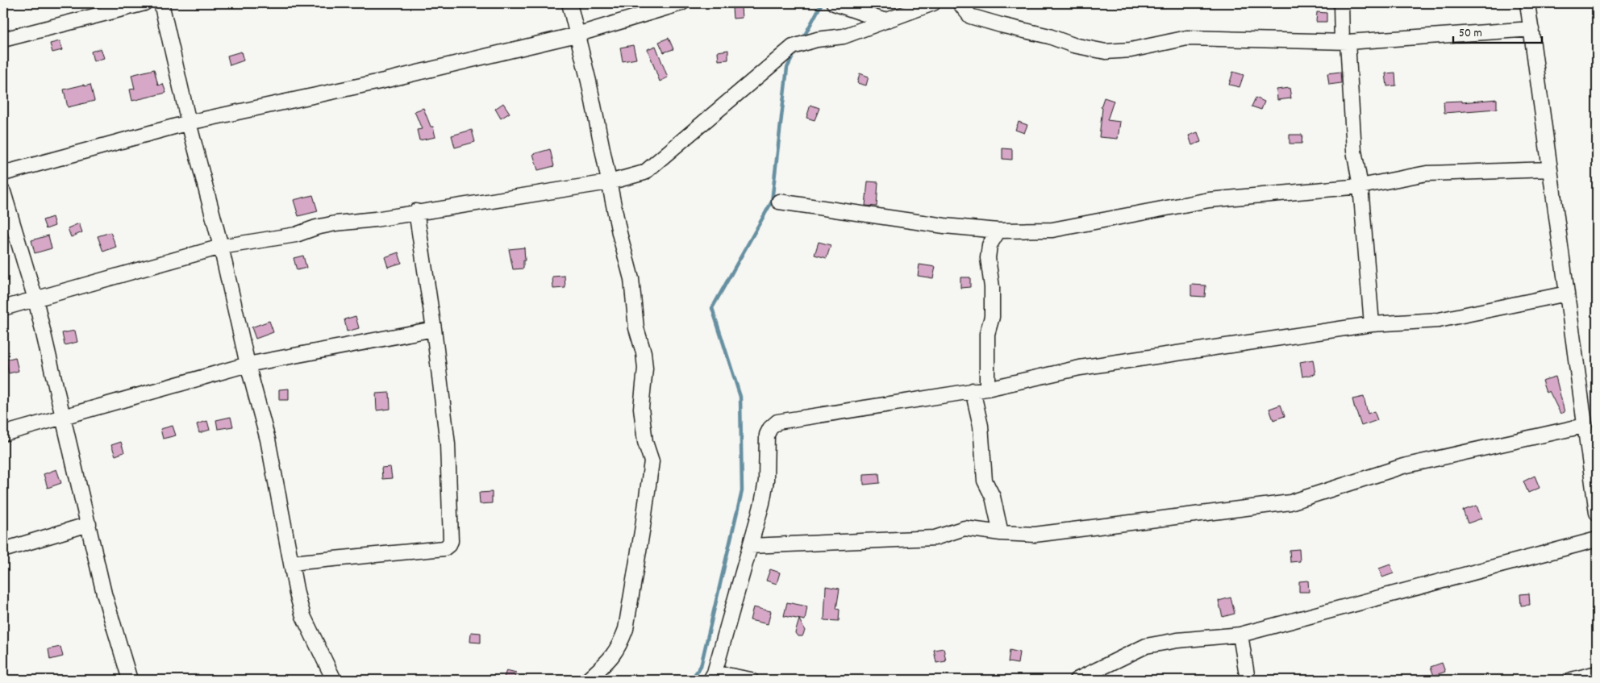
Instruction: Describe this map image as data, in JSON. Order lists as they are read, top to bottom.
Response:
{
  "scale_bar": "50 m"
}
